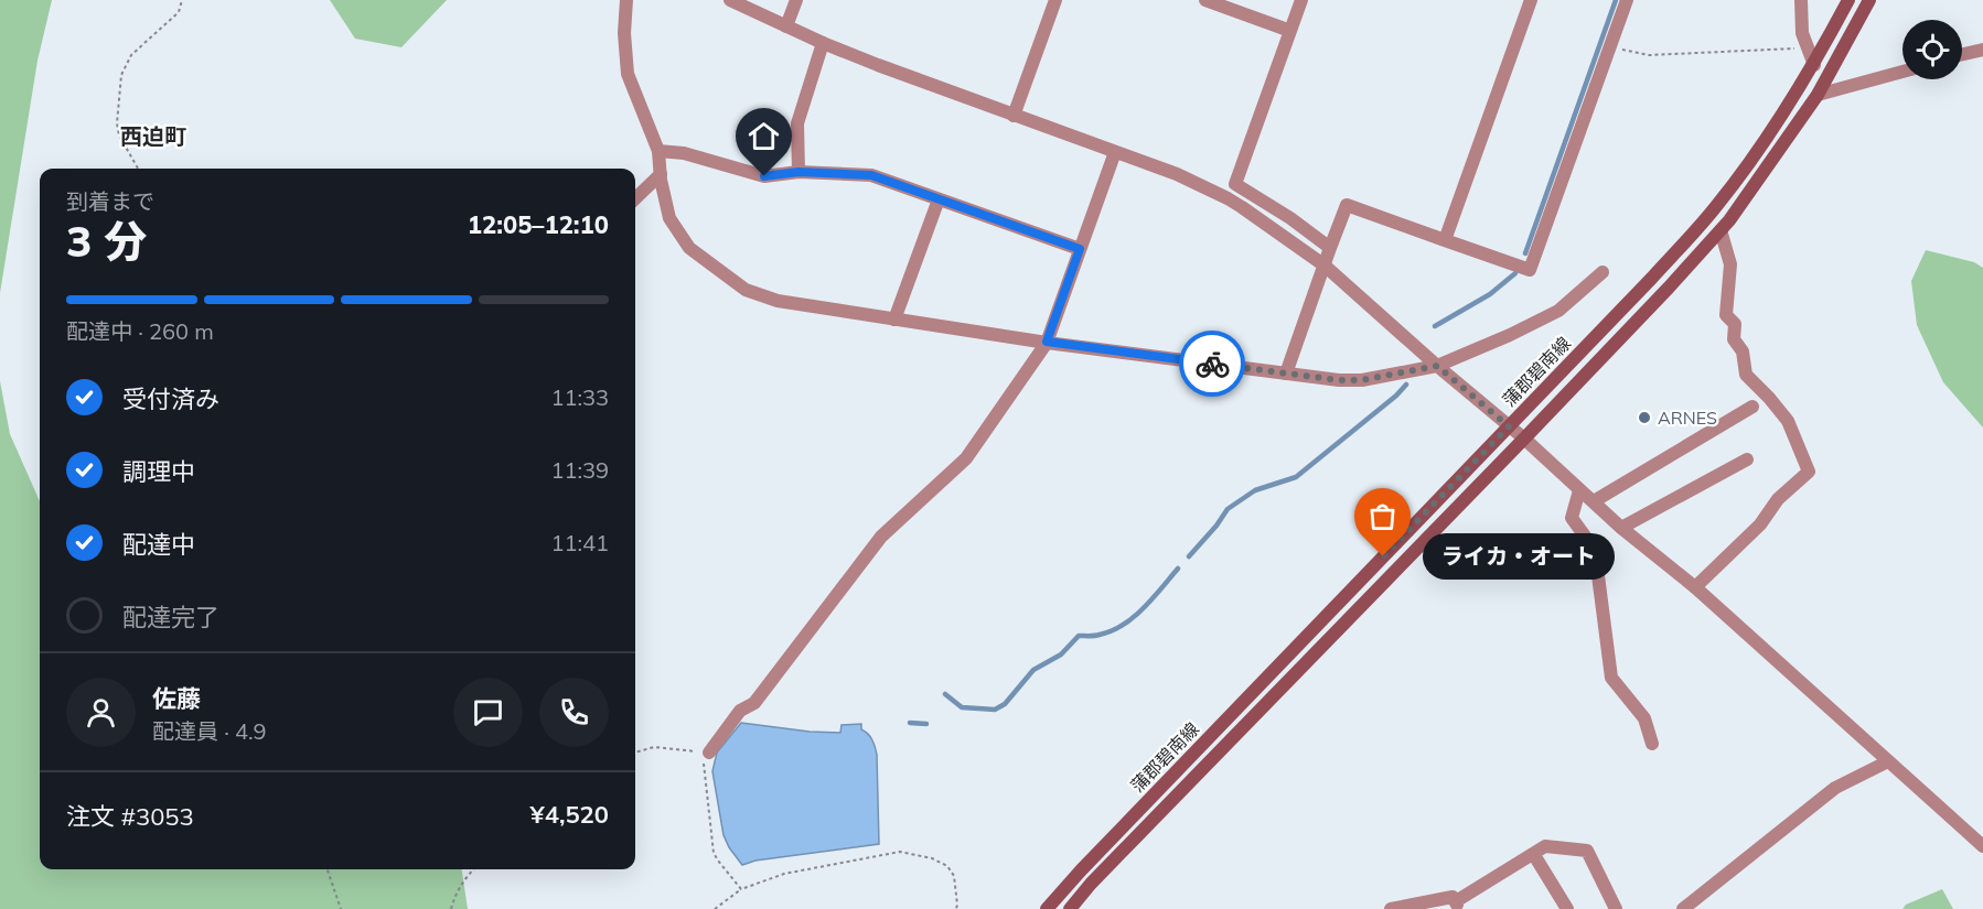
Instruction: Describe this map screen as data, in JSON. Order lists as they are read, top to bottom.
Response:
{
  "streets": {
    "main road": ["蒲郡碧南線"]
  },
  "districts": ["西迫町"],
  "places": ["ARNES", "ライカ・オート"],
  "page": {
    "heading": ["3 分", "到着まで", "12:05–12:10"],
    "panel": [
      "佐藤",
      "配達員 · 4.9",
      "注文 #3053",
      "¥4,520"
    ],
    "bar": "配達中 · 260 m",
    "list": [
      ["受付済み", "11:33"],
      ["調理中", "11:39"],
      ["配達中", "11:41"],
      "配達完了"
    ],
    "bubble": "ライカ・オート"
  }
}
